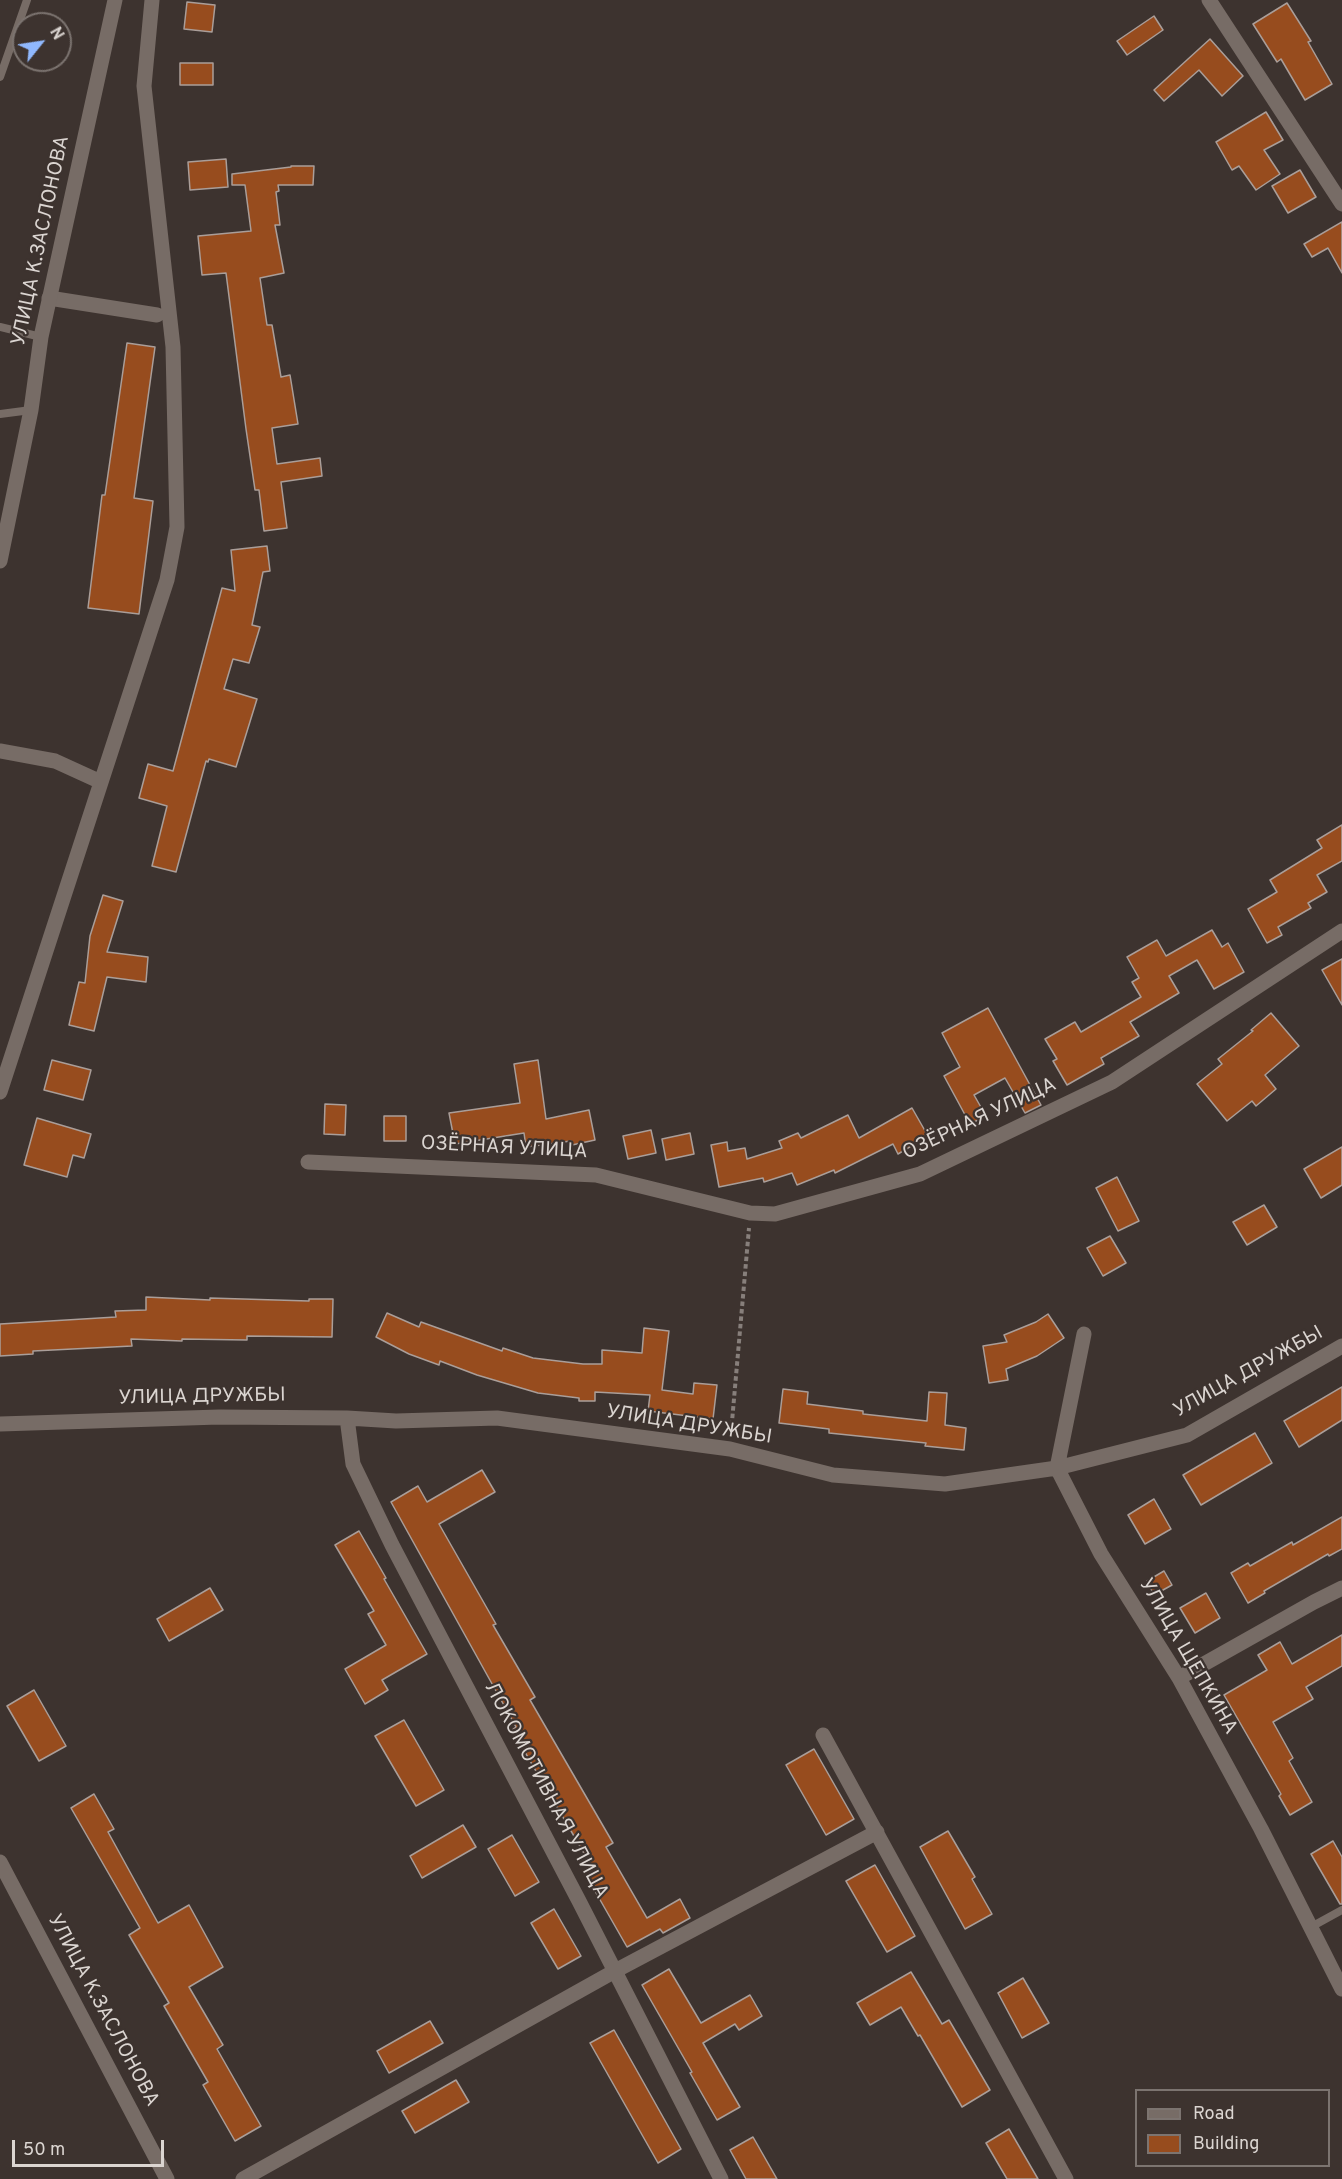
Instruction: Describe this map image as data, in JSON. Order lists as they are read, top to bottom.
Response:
{
  "streets": {
    "street": [
      "УЛИЦА К.ЗАСЛОНОВА",
      "ОЗЁРНАЯ УЛИЦА",
      "УЛИЦА ДРУЖБЫ",
      "УЛИЦА ЩЕПКИНА",
      "ЛОКОМОТИВНАЯ УЛИЦА"
    ]
  },
  "crossings": [
    ["УЛИЦА ДРУЖБЫ", "УЛИЦА ЩЕПКИНА"],
    ["УЛИЦА ДРУЖБЫ", "ЛОКОМОТИВНАЯ УЛИЦА"]
  ],
  "legend": ["Road", "Building"],
  "scale_bar": "50 m",
  "north": "top right"
}
